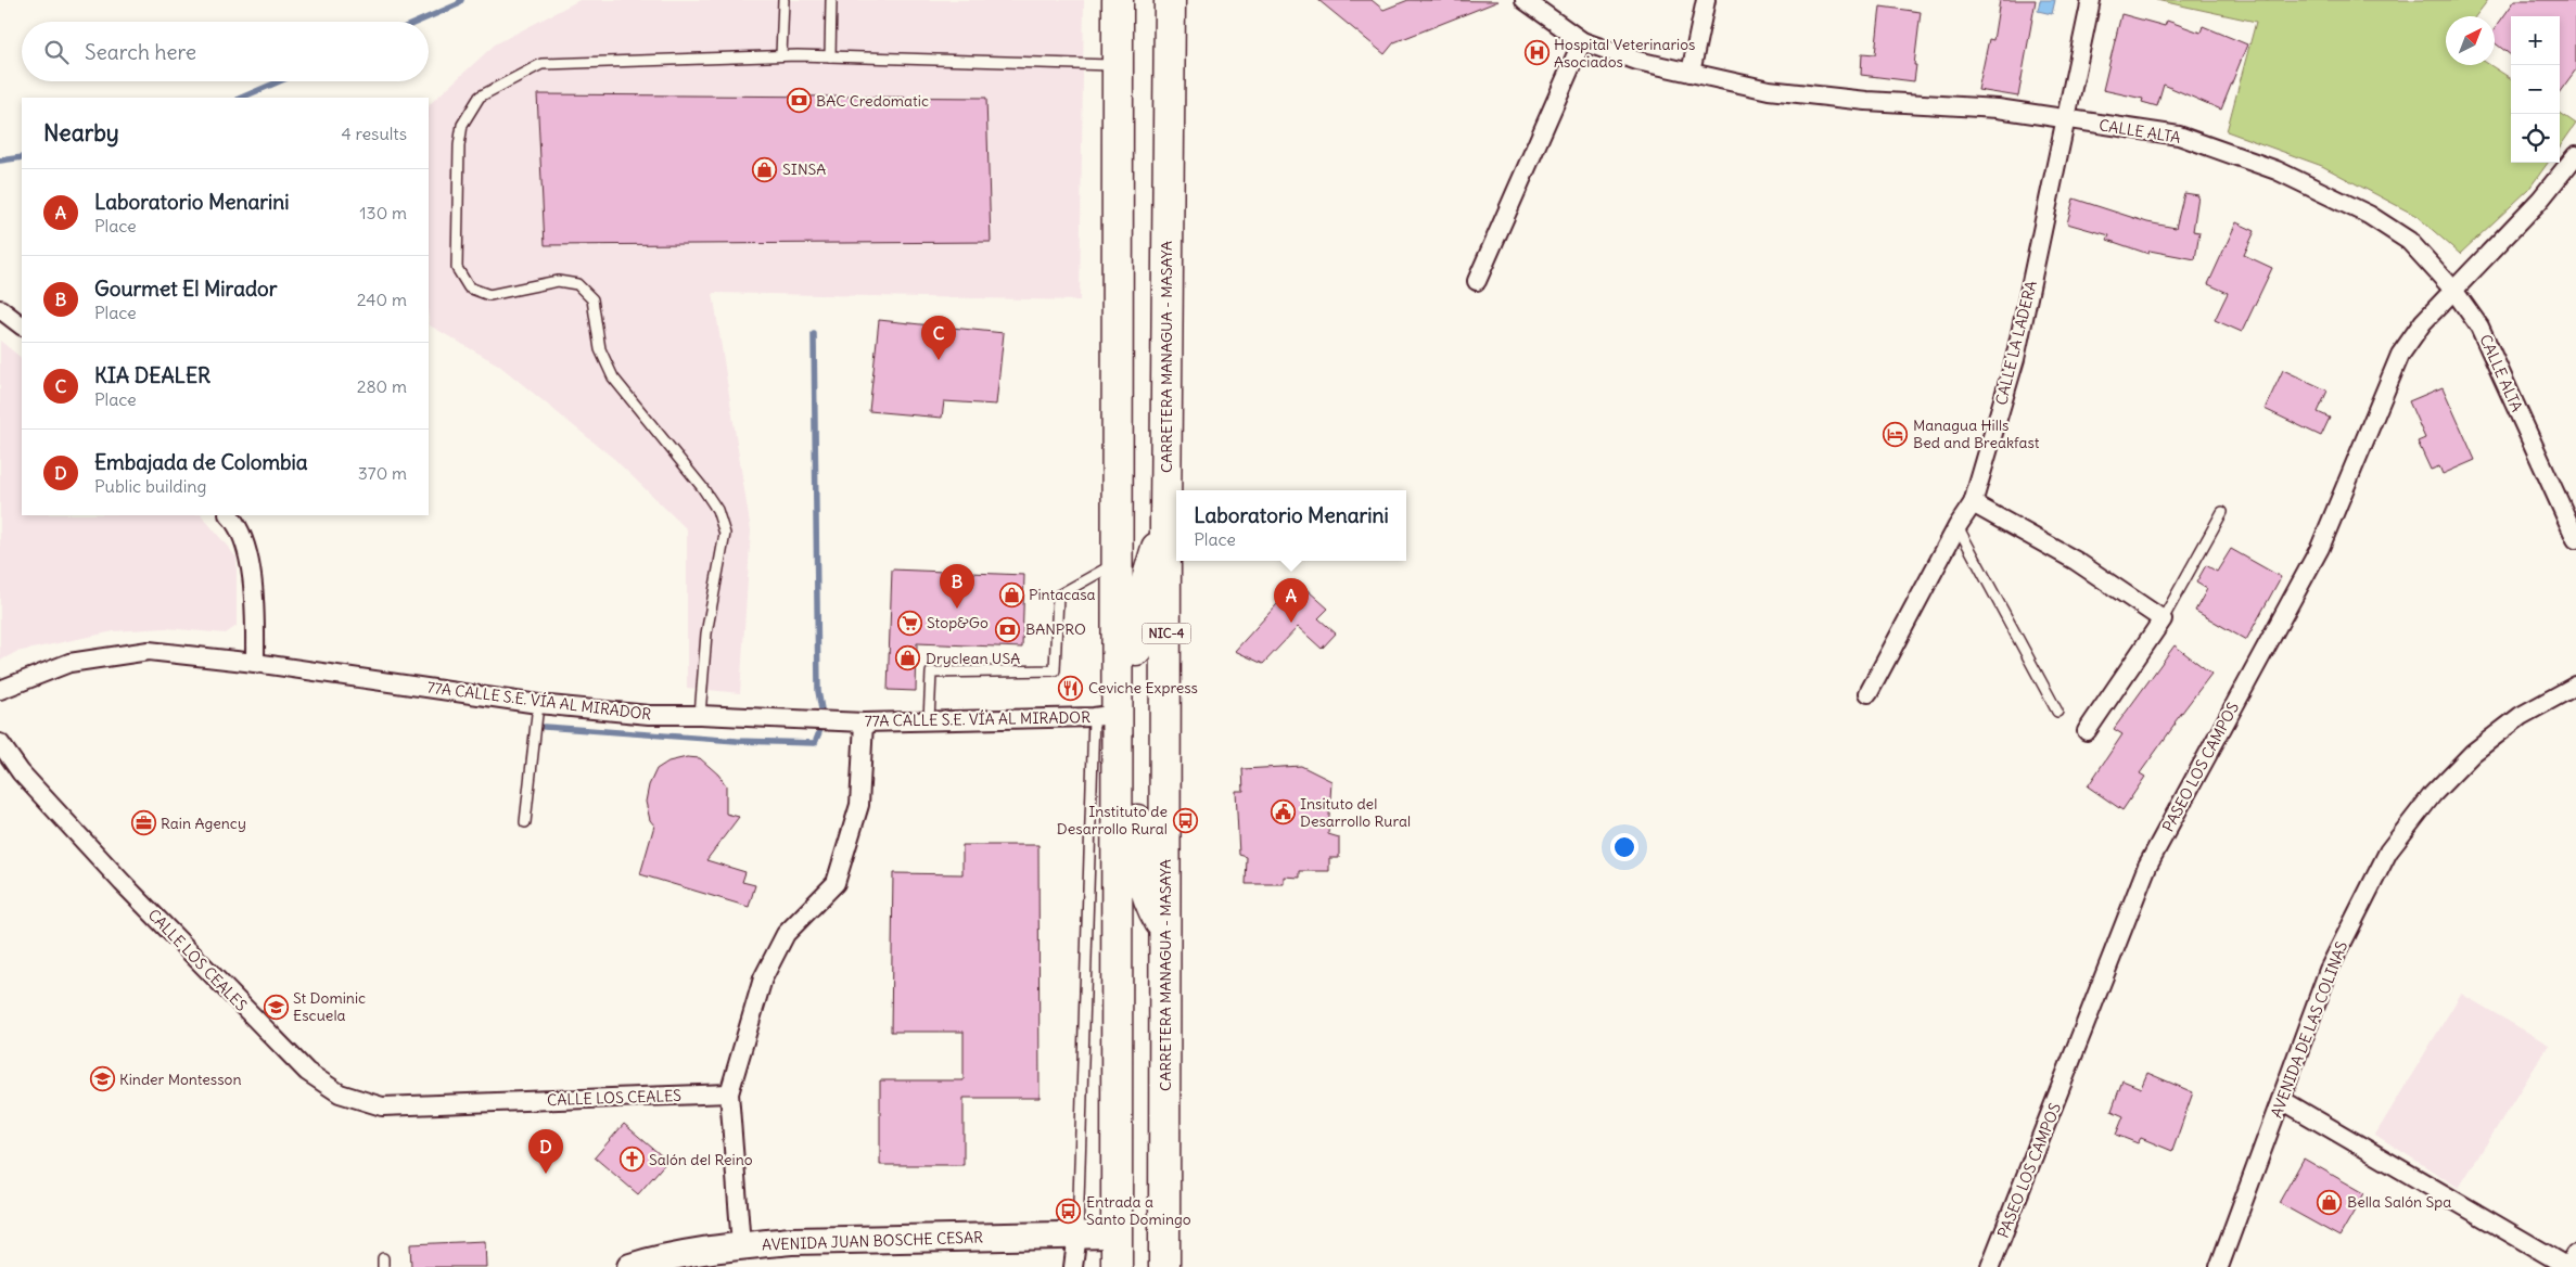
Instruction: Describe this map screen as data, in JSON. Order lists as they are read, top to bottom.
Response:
{
  "streets": {
    "highway": ["CARRETERA MANAGUA - MASAYA", "NIC-4"],
    "street": [
      "CALLE ALTA",
      "CALLE LA LADERA",
      "77A CALLE S.E. VÍA AL MIRADOR",
      "PASEO LOS CAMPOS",
      "CALLE LOS CEALES",
      "AVENIDA DE LAS COLINAS",
      "AVENIDA JUAN BOSCHE CESAR"
    ]
  },
  "crossings": [
    ["CALLE ALTA", "CALLE LA LADERA"],
    ["CALLE ALTA", "PASEO LOS CAMPOS"]
  ],
  "places": {
    "hospital": ["Hospital Veterinarios Asociados"],
    "bank": ["BAC Credomatic", "BANPRO"],
    "shop": [
      "SINSA",
      "Pintacasa",
      "Dryclean USA",
      "Bella Salón Spa"
    ],
    "hotel": ["Managua Hills Bed and Breakfast"],
    "supermarket": ["Stop&Go"],
    "restaurant": ["Ceviche Express"],
    "public building": ["Insituto del Desarrollo Rural"],
    "bus stop": ["Instituto de Desarrollo Rural", "Entrada a Santo Domingo"],
    "office": ["Rain Agency"],
    "school or university": ["St Dominic Escuela", "Kinder Montesson"],
    "church": ["Salón del Reino"]
  },
  "north": "top right",
  "page": {
    "map_buttons": ["+", "−"],
    "search": "Search here",
    "heading": ["Nearby", "4 results"],
    "list": [
      {
        "mark": "A",
        "name": "Laboratorio Menarini",
        "note": "Place",
        "value": "130 m"
      },
      {
        "mark": "B",
        "name": "Gourmet El Mirador",
        "note": "Place",
        "value": "240 m"
      },
      {
        "mark": "C",
        "name": "KIA DEALER",
        "note": "Place",
        "value": "280 m"
      },
      {
        "mark": "D",
        "name": "Embajada de Colombia",
        "note": "Public building",
        "value": "370 m"
      }
    ],
    "pins": [
      "C",
      "B",
      "A",
      "D"
    ],
    "popup": ["Laboratorio Menarini", "Place"]
  }
}
